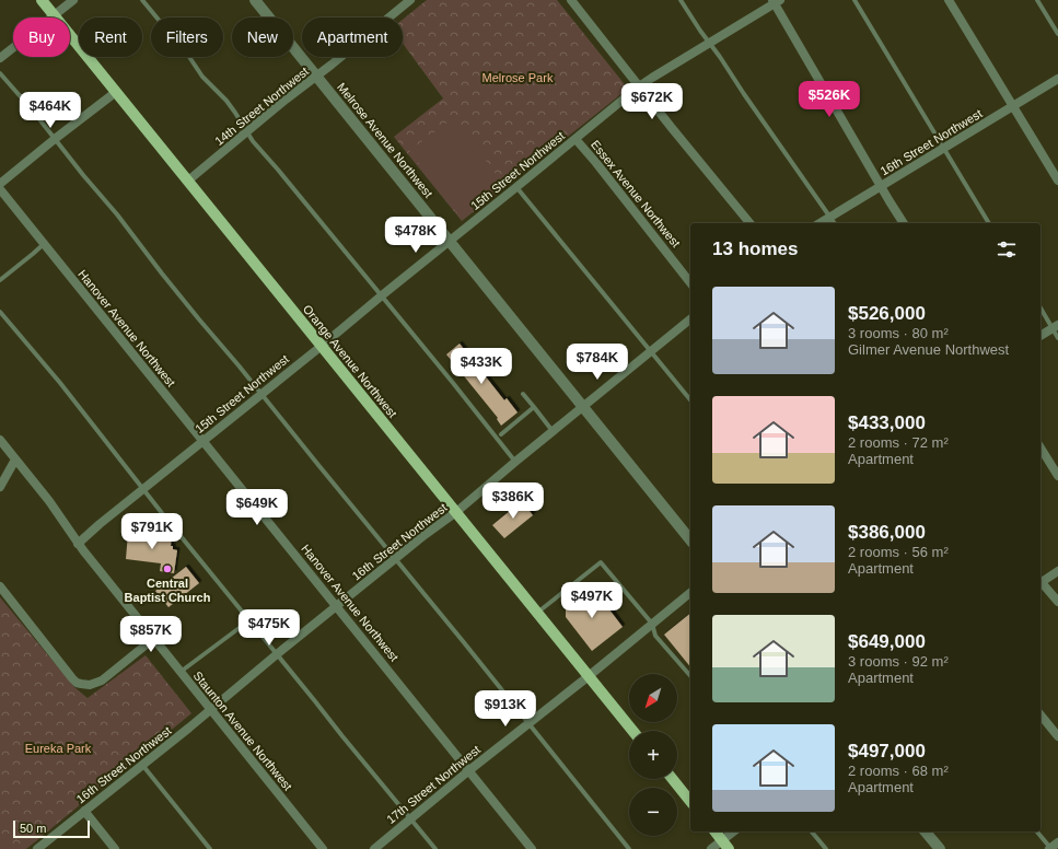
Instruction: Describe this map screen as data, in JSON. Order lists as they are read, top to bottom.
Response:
{
  "streets": {
    "main road": ["Orange Avenue Northwest"],
    "street": [
      "14th Street Northwest",
      "Melrose Avenue Northwest",
      "16th Street Northwest",
      "15th Street Northwest",
      "Essex Avenue Northwest",
      "Hanover Avenue Northwest",
      "Staunton Avenue Northwest",
      "17th Street Northwest"
    ]
  },
  "crossings": [
    ["14th Street Northwest", "Melrose Avenue Northwest"],
    ["14th Street Northwest", "Orange Avenue Northwest"],
    ["Melrose Avenue Northwest", "16th Street Northwest"],
    ["Melrose Avenue Northwest", "15th Street Northwest"],
    ["16th Street Northwest", "Hanover Avenue Northwest"],
    ["16th Street Northwest", "Orange Avenue Northwest"],
    ["16th Street Northwest", "Staunton Avenue Northwest"],
    ["15th Street Northwest", "Essex Avenue Northwest"],
    ["15th Street Northwest", "Hanover Avenue Northwest"],
    ["15th Street Northwest", "Orange Avenue Northwest"],
    ["15th Street Northwest", "Staunton Avenue Northwest"],
    ["Hanover Avenue Northwest", "17th Street Northwest"],
    ["Orange Avenue Northwest", "17th Street Northwest"]
  ],
  "parks": ["Melrose Park", "Eureka Park"],
  "places": ["Central Baptist Church"],
  "scale_bar": "50 m",
  "north": "bottom left",
  "page": {
    "chip": [
      "Buy",
      "Rent",
      "Filters",
      "New",
      "Apartment"
    ],
    "price": [
      "$526K",
      "$672K",
      "$464K",
      "$478K",
      "$784K",
      "$433K",
      "$386K",
      "$649K",
      "$791K",
      "$497K",
      "$475K",
      "$857K",
      "$913K"
    ],
    "heading": "13 homes",
    "list": [
      {
        "name": "$526,000",
        "note": "3 rooms · 80 m² · Gilmer Avenue Northwest"
      },
      {
        "name": "$433,000",
        "note": "2 rooms · 72 m² · Apartment"
      },
      {
        "name": "$386,000",
        "note": "2 rooms · 56 m² · Apartment"
      },
      {
        "name": "$649,000",
        "note": "3 rooms · 92 m² · Apartment"
      },
      {
        "name": "$497,000",
        "note": "2 rooms · 68 m² · Apartment"
      }
    ],
    "map_buttons": ["+", "−"],
    "scale": "50 m"
  }
}
